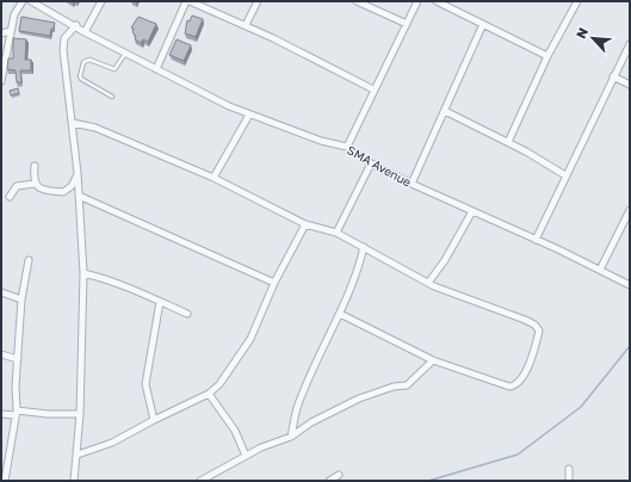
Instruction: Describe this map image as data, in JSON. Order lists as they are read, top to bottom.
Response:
{
  "streets": {
    "street": ["SMA Avenue"]
  },
  "north": "top left"
}
